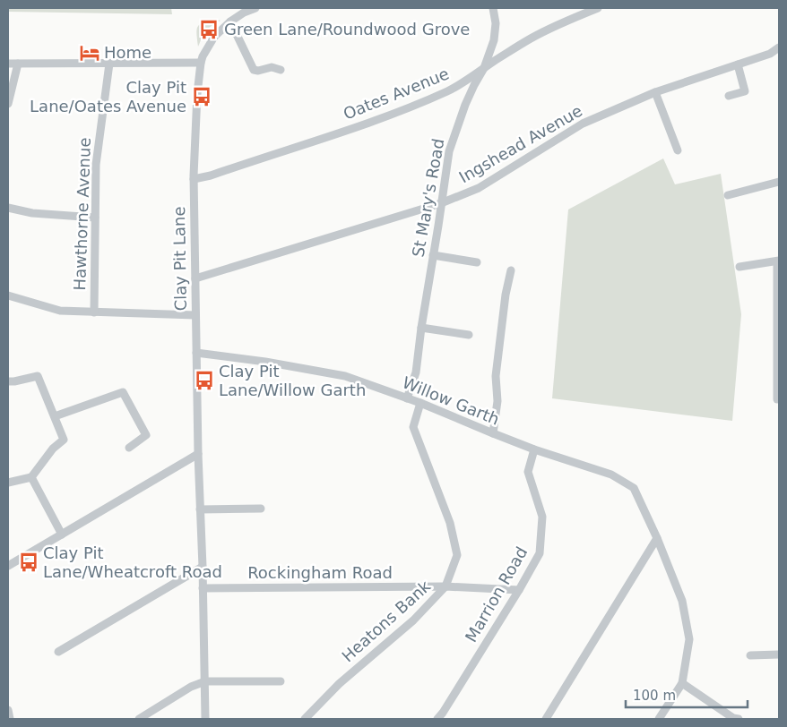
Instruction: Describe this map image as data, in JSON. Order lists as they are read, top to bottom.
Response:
{
  "streets": {
    "street": [
      "Oates Avenue",
      "Ingshead Avenue",
      "St Mary's Road",
      "Hawthorne Avenue",
      "Clay Pit Lane",
      "Willow Garth",
      "Rockingham Road",
      "Marrion Road",
      "Heatons Bank"
    ]
  },
  "crossings": [
    ["Oates Avenue", "St Mary's Road"],
    ["Oates Avenue", "Clay Pit Lane"],
    ["Ingshead Avenue", "St Mary's Road"],
    ["Ingshead Avenue", "Clay Pit Lane"],
    ["St Mary's Road", "Willow Garth"],
    ["Clay Pit Lane", "Willow Garth"],
    ["Clay Pit Lane", "Rockingham Road"],
    ["Willow Garth", "Marrion Road"],
    ["Willow Garth", "Heatons Bank"],
    ["Rockingham Road", "Marrion Road"],
    ["Rockingham Road", "Heatons Bank"]
  ],
  "places": {
    "bus stop": [
      "Green Lane/Roundwood Grove",
      "Clay Pit Lane/Oates Avenue",
      "Clay Pit Lane/Willow Garth",
      "Clay Pit Lane/Wheatcroft Road"
    ],
    "hotel": ["Home"]
  },
  "scale_bar": "100 m"
}
